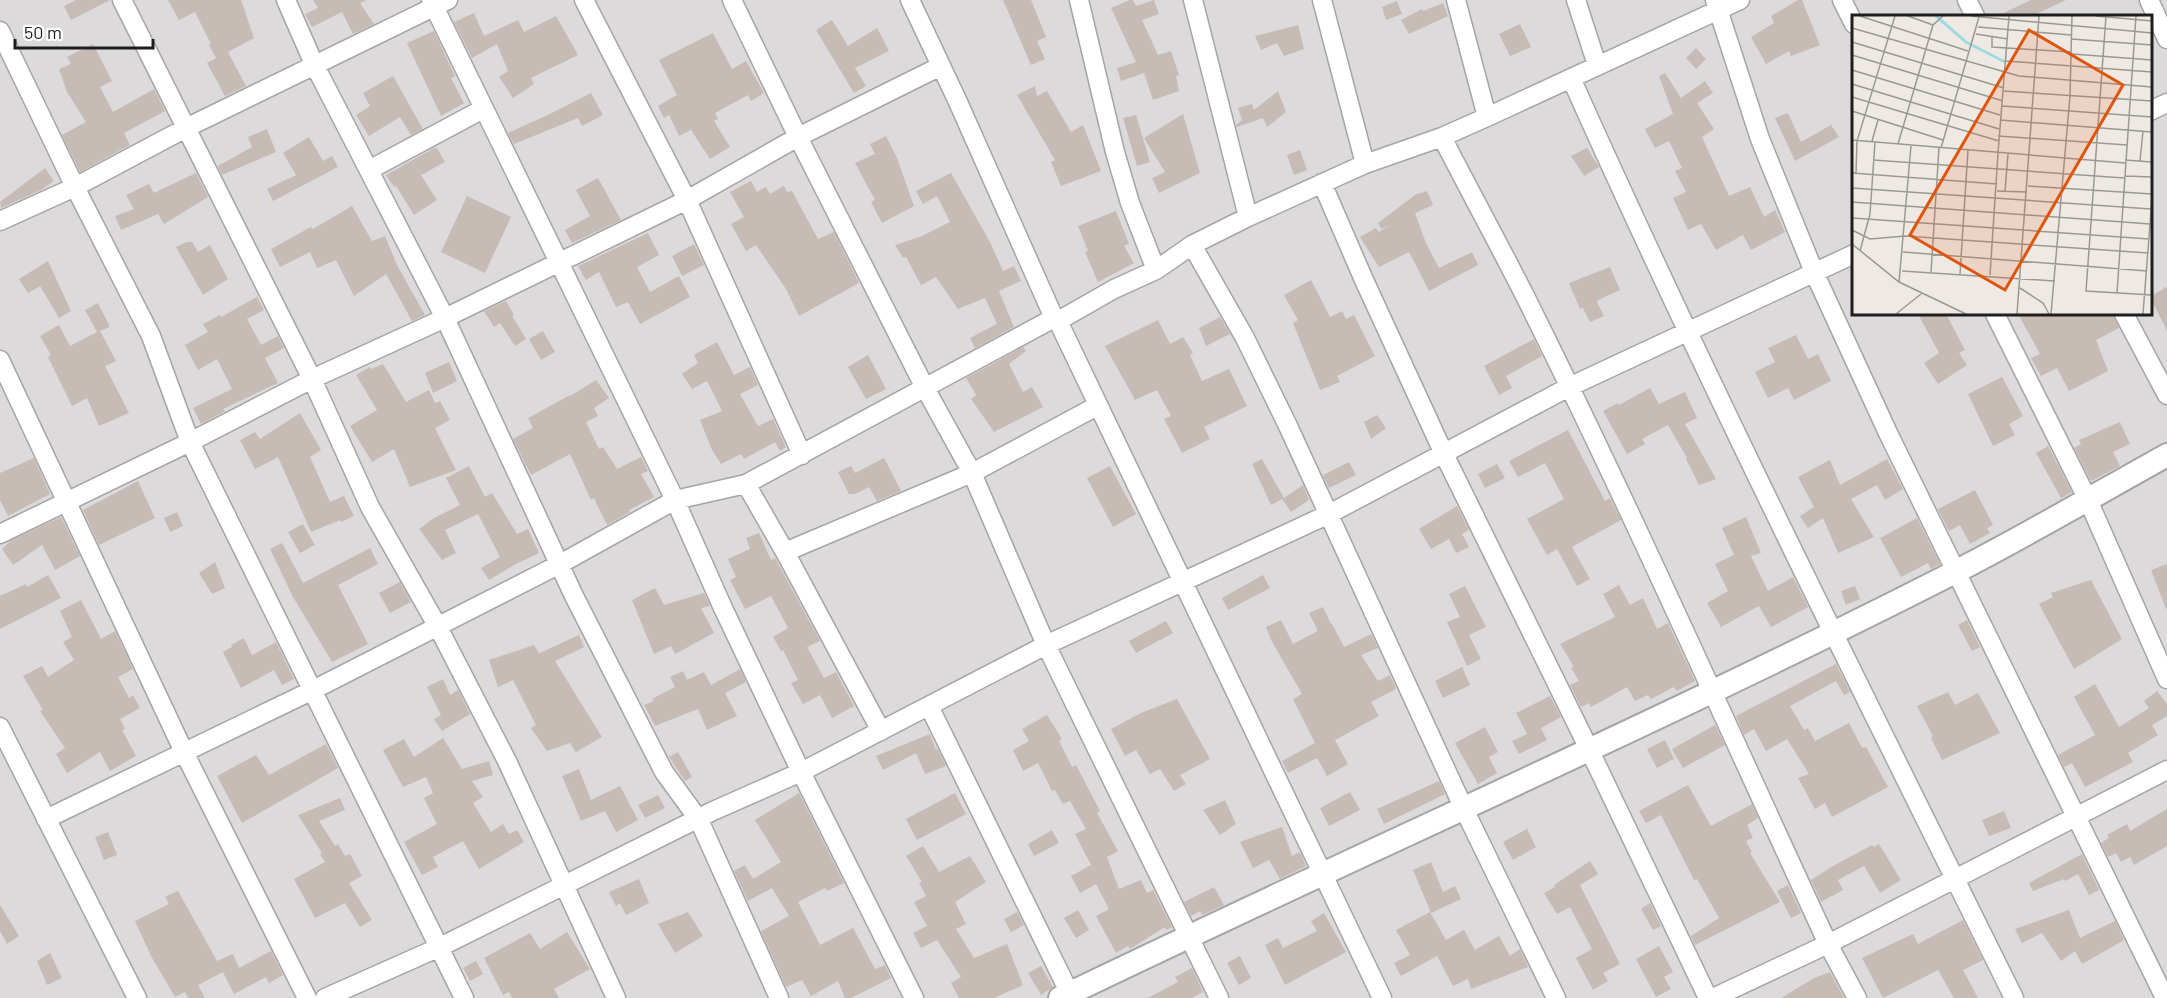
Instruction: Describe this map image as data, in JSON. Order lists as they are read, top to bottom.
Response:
{
  "scale_bar": "50 m"
}
